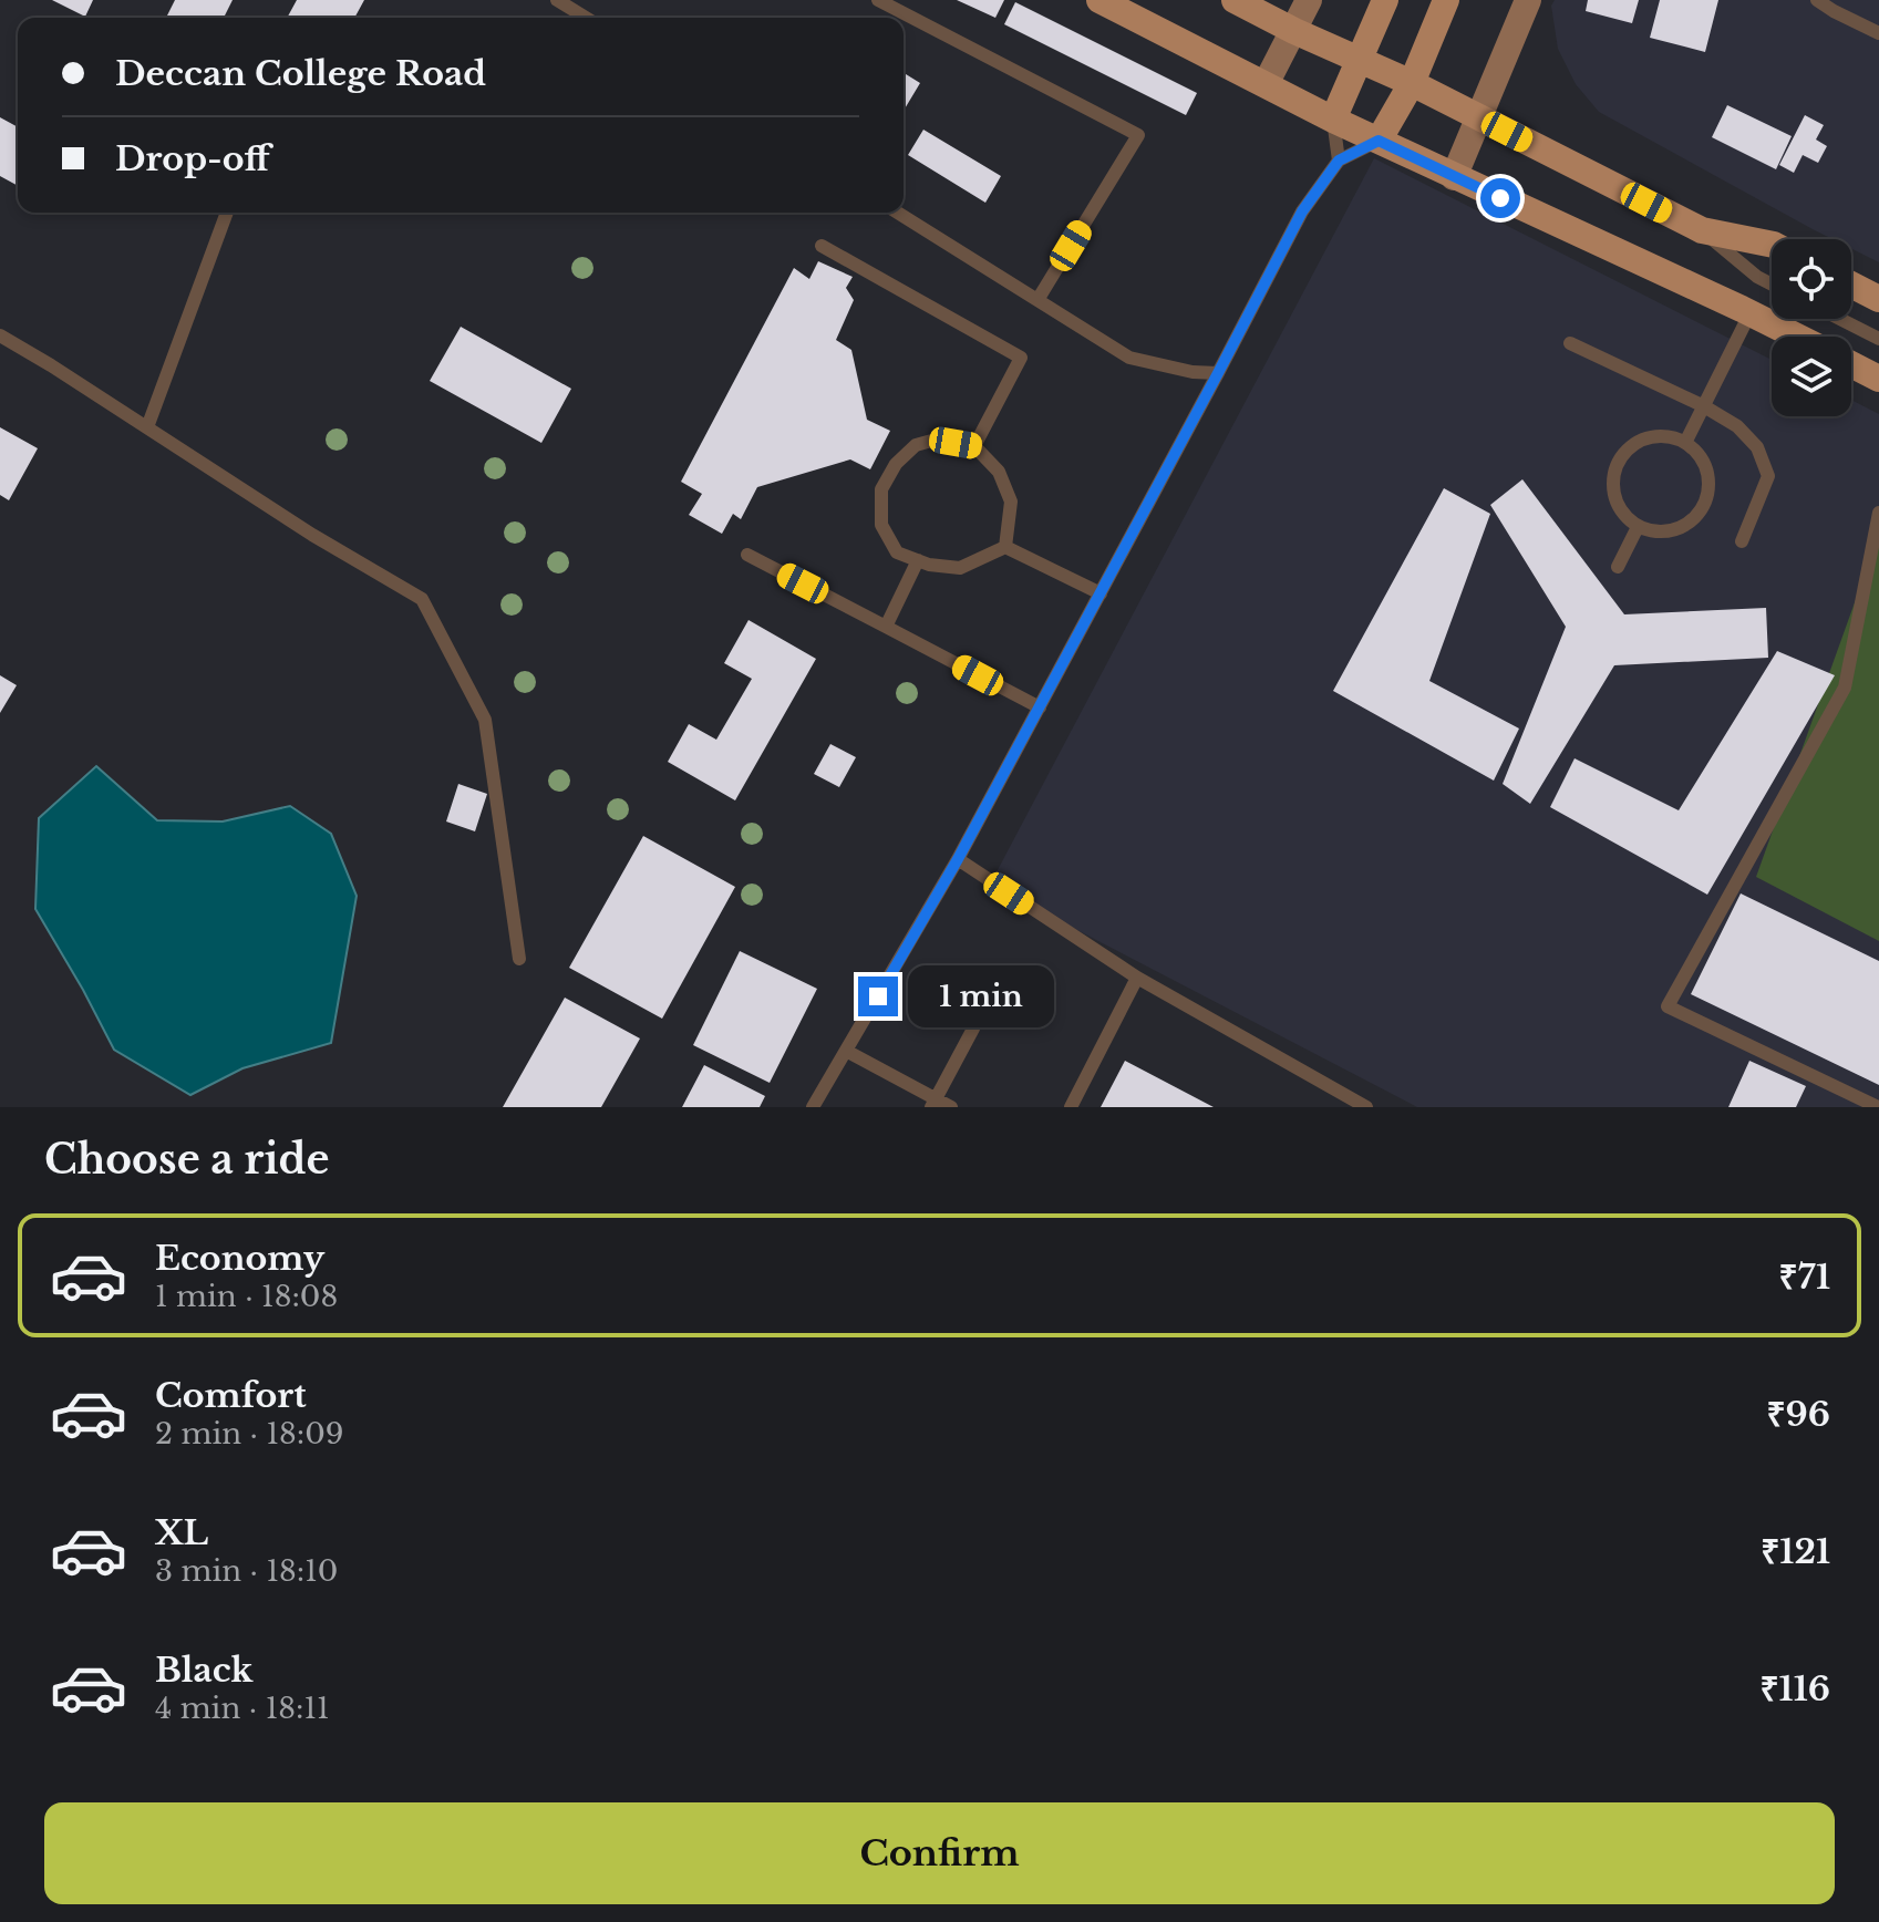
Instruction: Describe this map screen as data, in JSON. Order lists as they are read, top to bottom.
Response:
{
  "page": {
    "banner": ["Deccan College Road", "Drop-off"],
    "bubble": "1 min",
    "heading": "Choose a ride",
    "list": [
      {
        "name": "Economy",
        "note": "1 min · 18:08",
        "value": "₹71"
      },
      {
        "name": "Comfort",
        "note": "2 min · 18:09",
        "value": "₹96"
      },
      {
        "name": "XL",
        "note": "3 min · 18:10",
        "value": "₹121"
      },
      {
        "name": "Black",
        "note": "4 min · 18:11",
        "value": "₹116"
      }
    ],
    "buttons": "Confirm"
  }
}
